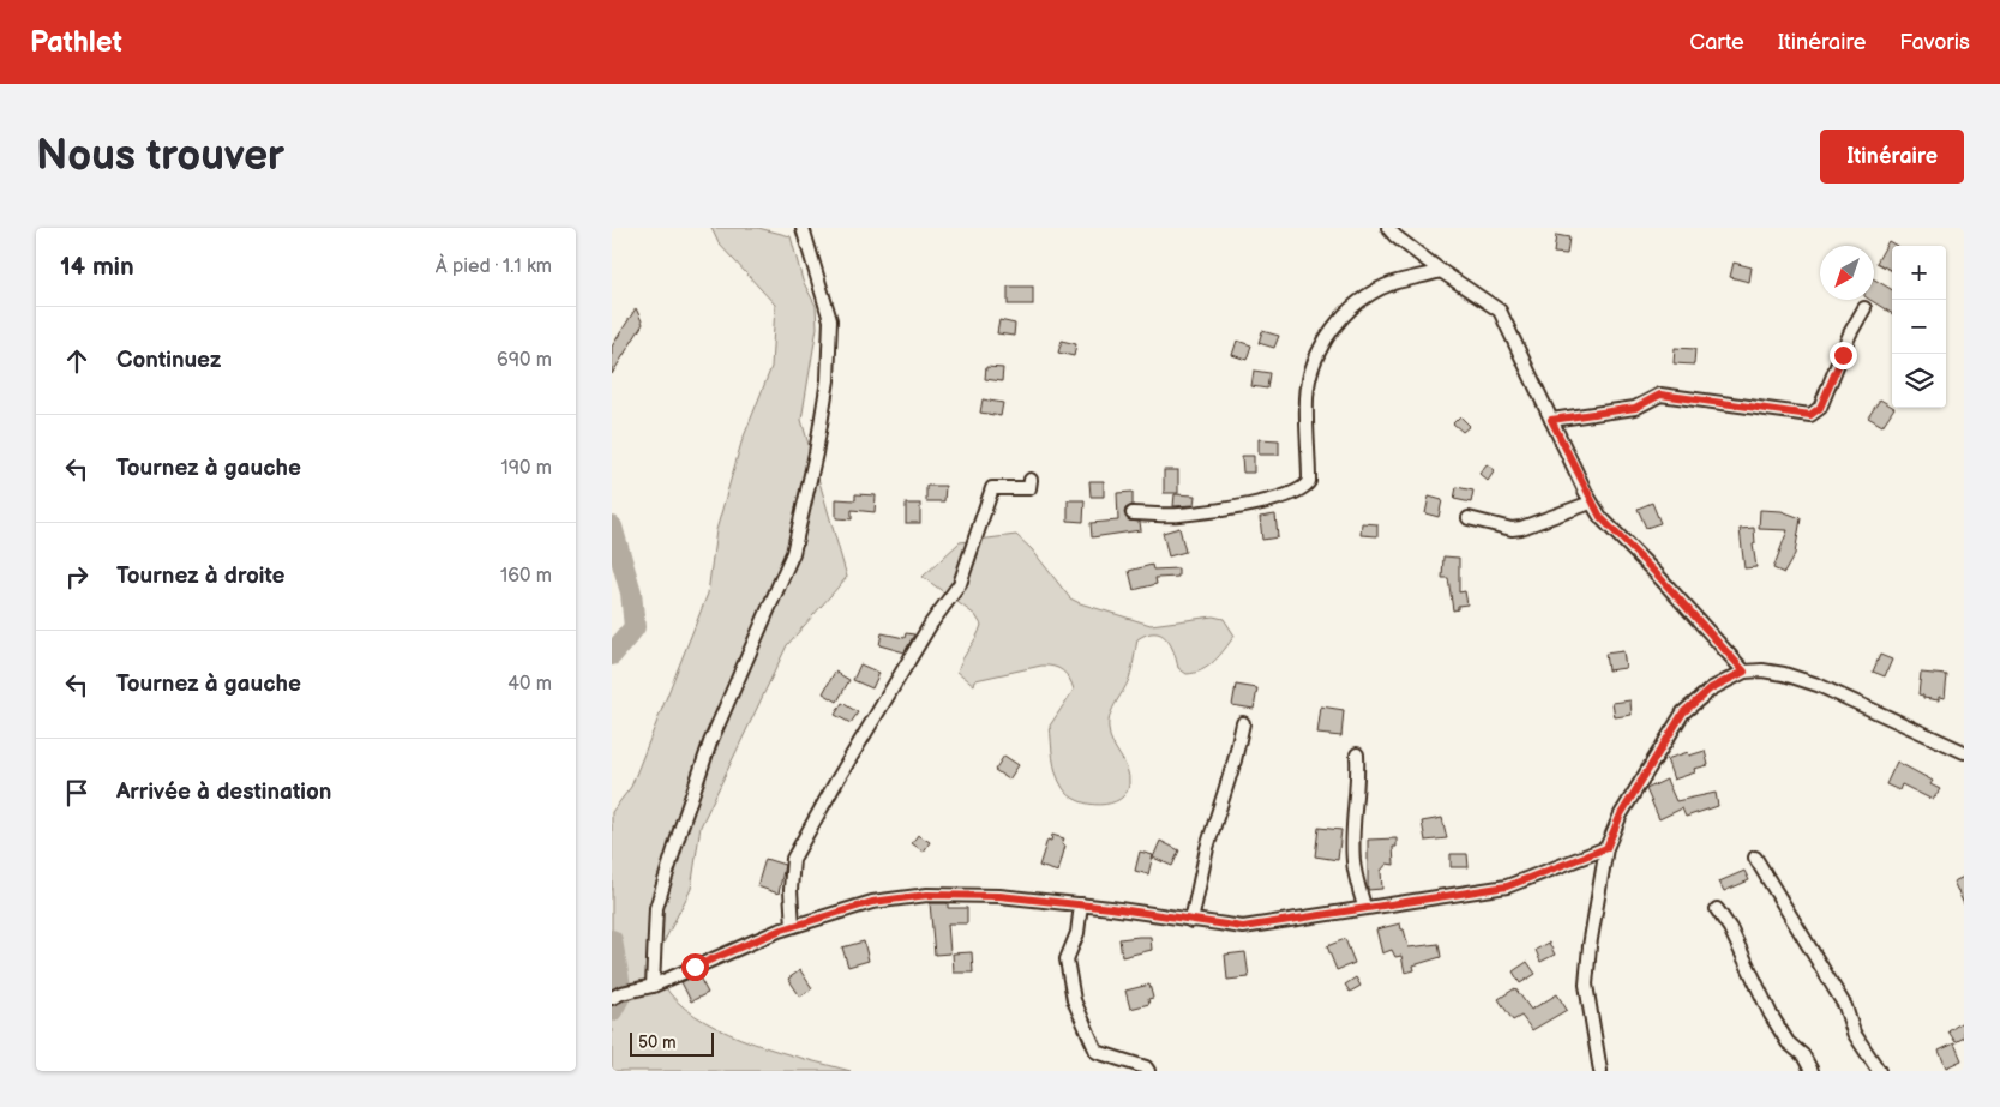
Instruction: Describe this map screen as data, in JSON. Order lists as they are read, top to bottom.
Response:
{
  "scale_bar": "50 m",
  "north": "bottom left",
  "page": {
    "header": "Pathlet",
    "nav": ["Carte", "Itinéraire", "Favoris"],
    "buttons": "Itinéraire",
    "title": "Nous trouver",
    "heading": ["14 min", "À pied · 1.1 km"],
    "map_buttons": ["+", "−"],
    "list": [
      ["Continuez", "690 m"],
      ["Tournez à gauche", "190 m"],
      ["Tournez à droite", "160 m"],
      ["Tournez à gauche", "40 m"],
      "Arrivée à destination"
    ],
    "scale": "50 m"
  }
}
